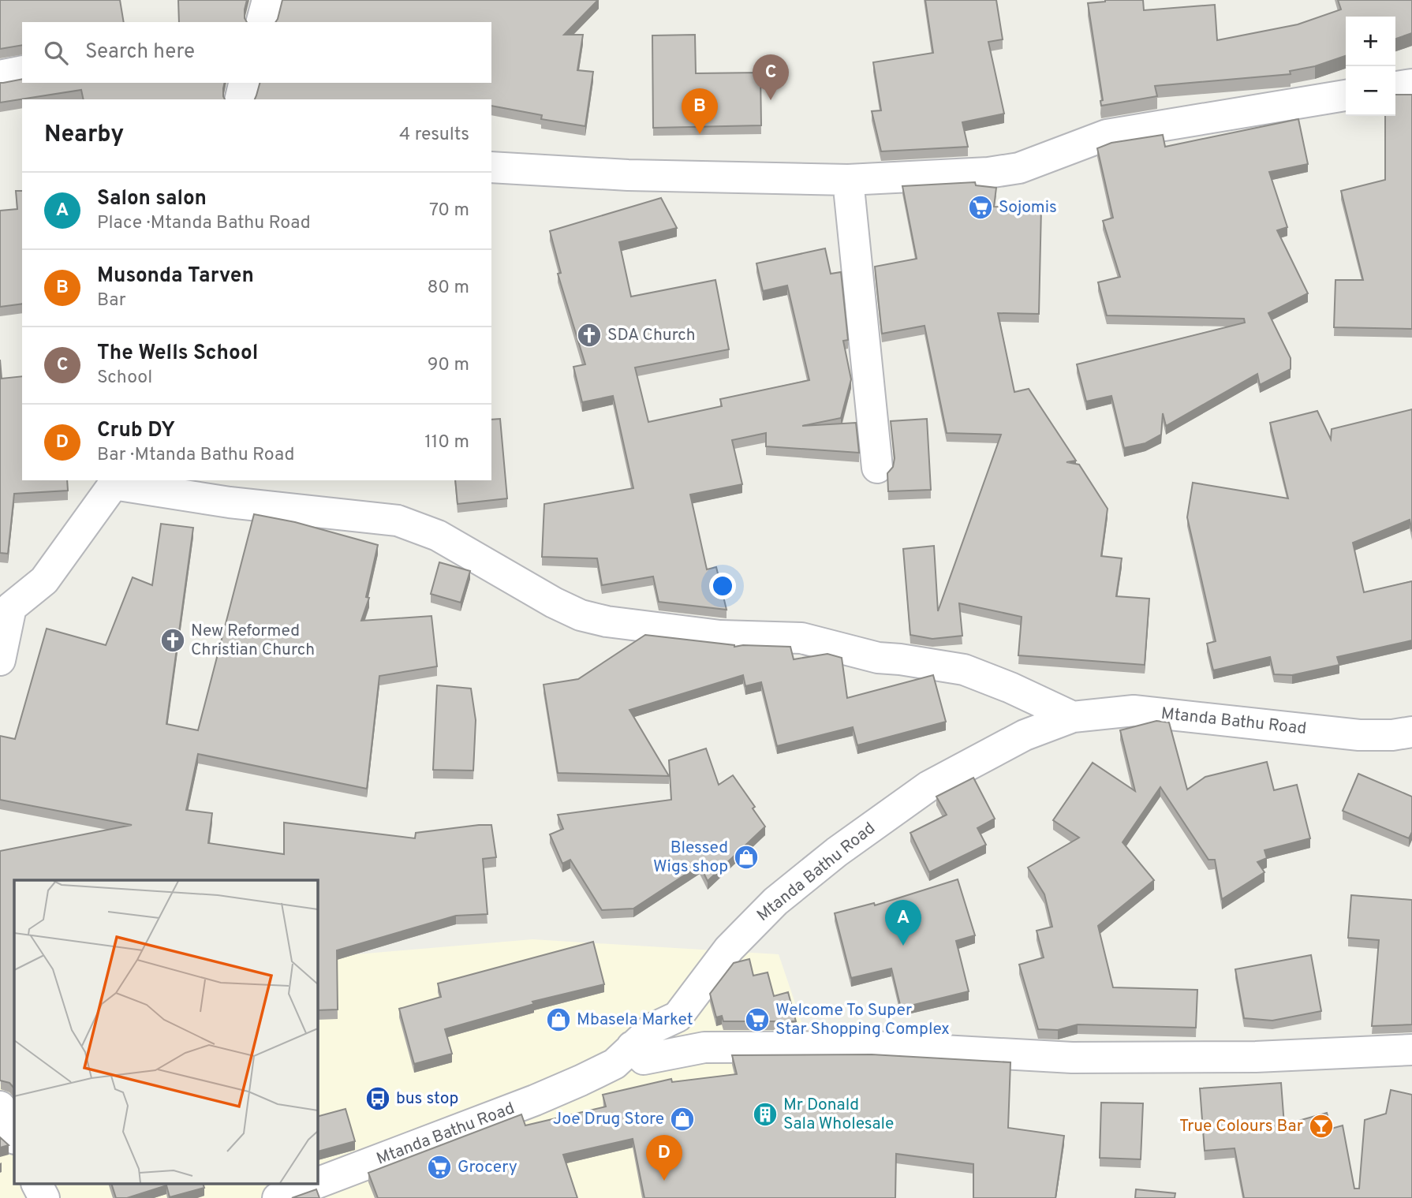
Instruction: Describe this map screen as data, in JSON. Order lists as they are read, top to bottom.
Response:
{
  "streets": {
    "street": ["Mtanda Bathu Road"]
  },
  "places": {
    "supermarket": ["Sojomis", "Welcome To Super Star Shopping Complex", "Grocery"],
    "church": ["SDA Church", "New Reformed Christian Church"],
    "shop": ["Blessed Wigs shop", "Mbasela Market", "Joe Drug Store"],
    "bus stop": ["bus stop"],
    "building": ["Mr Donald Sala Wholesale"],
    "bar": ["True Colours Bar"]
  },
  "page": {
    "map_buttons": ["+", "−"],
    "search": "Search here",
    "pins": [
      "C",
      "B",
      "A",
      "D"
    ],
    "heading": ["Nearby", "4 results"],
    "list": [
      {
        "mark": "A",
        "name": "Salon salon",
        "note": "Place · Mtanda Bathu Road",
        "value": "70 m"
      },
      {
        "mark": "B",
        "name": "Musonda Tarven",
        "note": "Bar",
        "value": "80 m"
      },
      {
        "mark": "C",
        "name": "The Wells School",
        "note": "School",
        "value": "90 m"
      },
      {
        "mark": "D",
        "name": "Crub DY",
        "note": "Bar · Mtanda Bathu Road",
        "value": "110 m"
      }
    ]
  }
}
